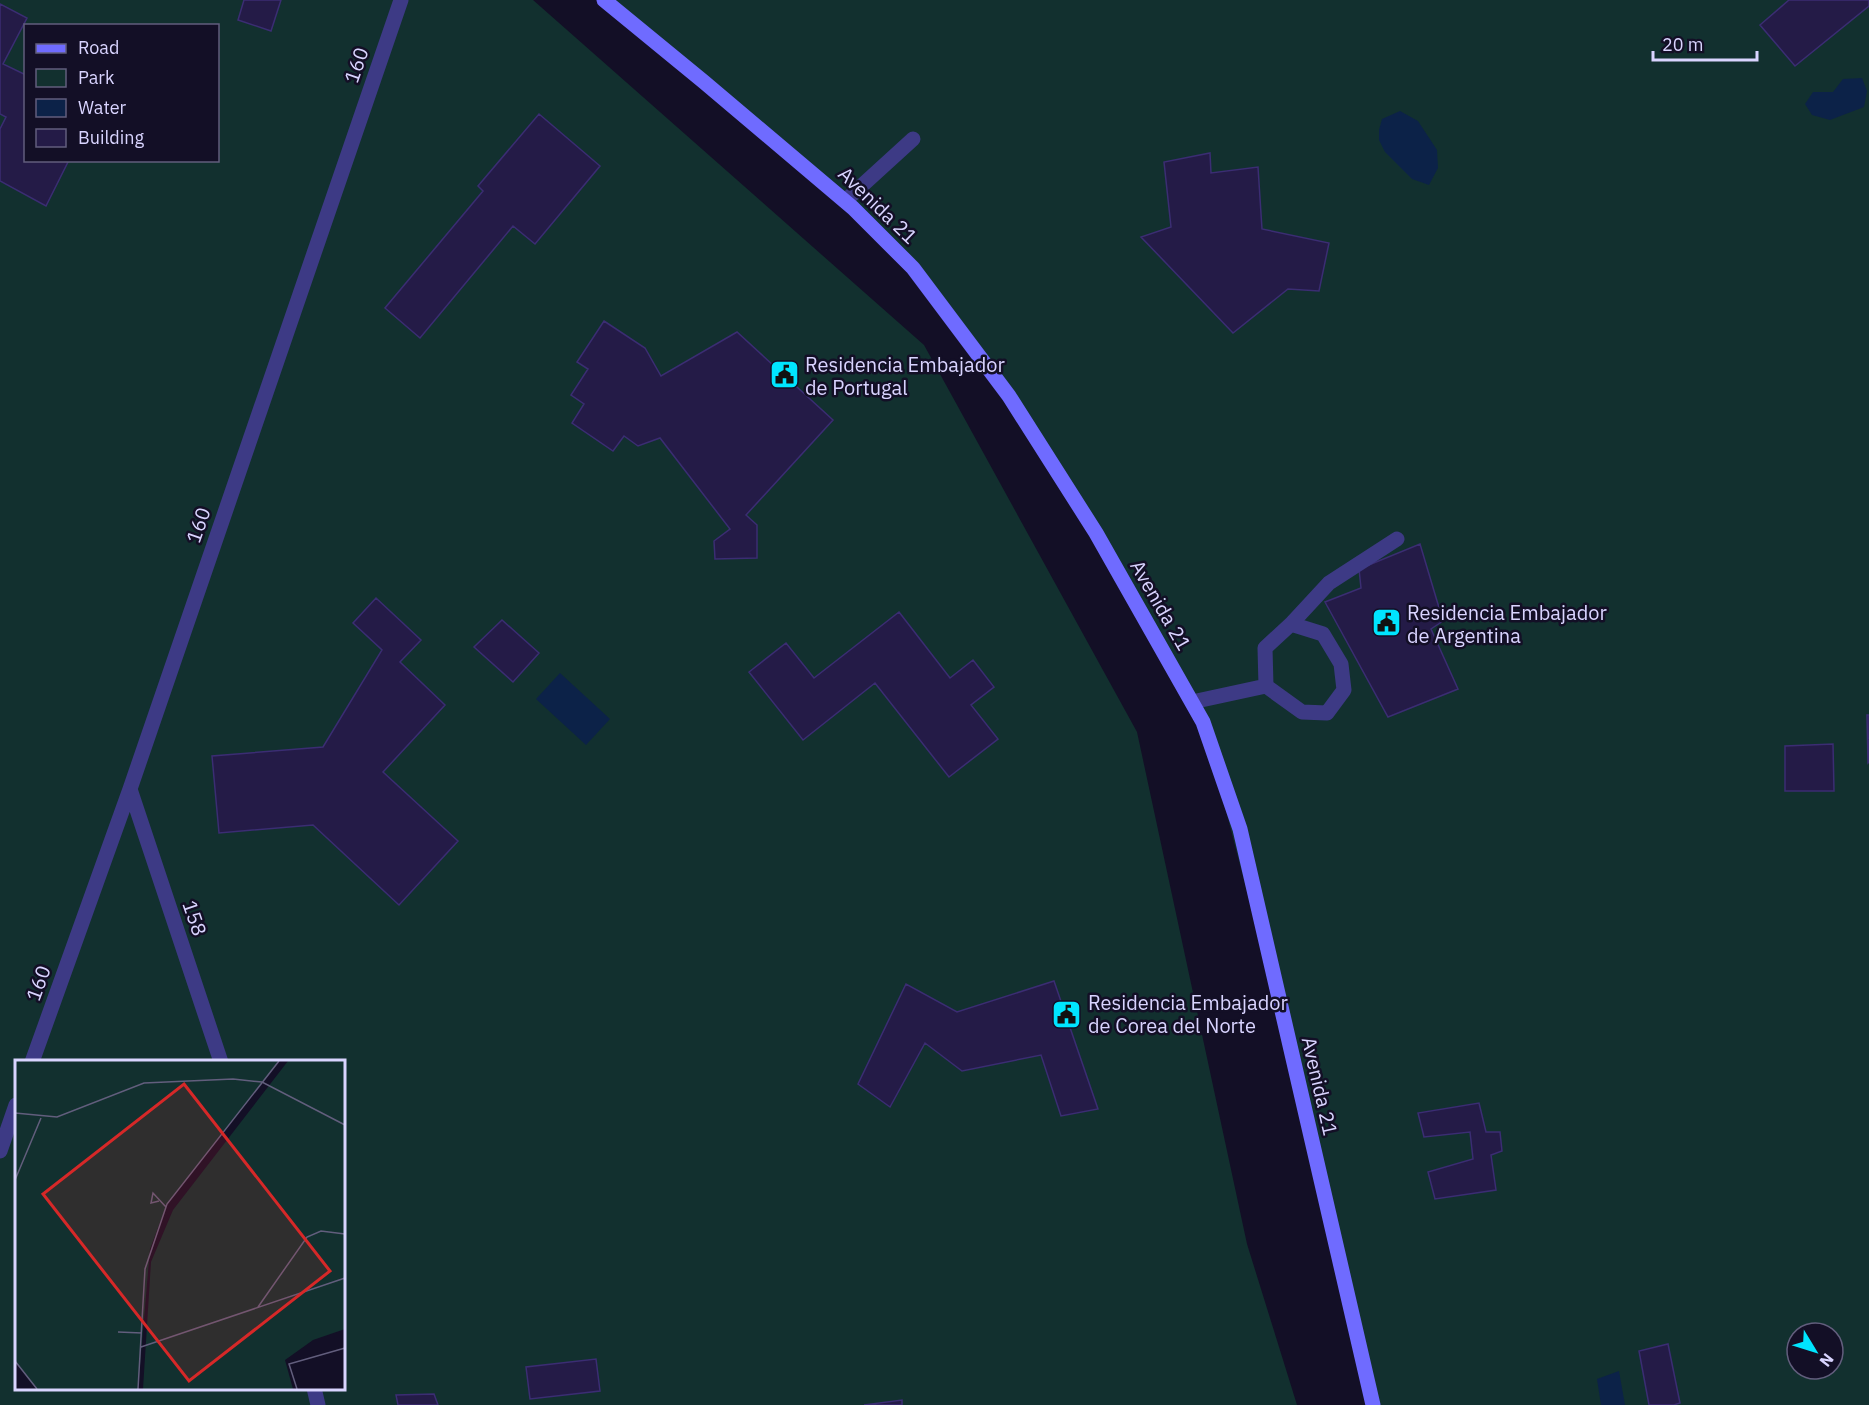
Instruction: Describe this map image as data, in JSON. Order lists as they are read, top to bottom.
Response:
{
  "streets": {
    "main road": ["Avenida 21"],
    "street": ["160", "158"]
  },
  "crossings": [
    ["160", "158"]
  ],
  "places": {
    "public building": ["Residencia Embajador de Portugal", "Residencia Embajador de Argentina", "Residencia Embajador de Corea del Norte"]
  },
  "legend": [
    "Road",
    "Park",
    "Water",
    "Building"
  ],
  "scale_bar": "20 m",
  "north": "bottom right"
}
